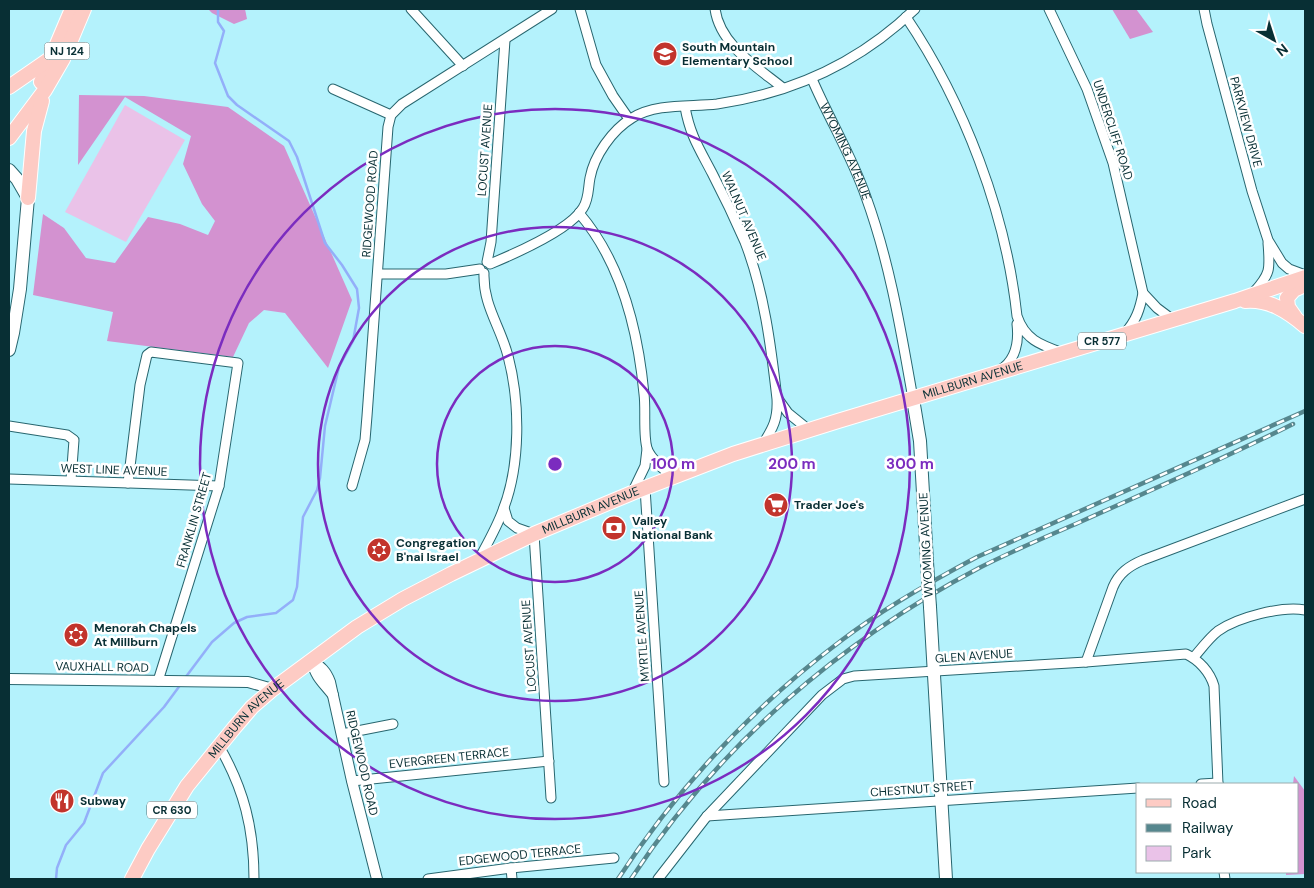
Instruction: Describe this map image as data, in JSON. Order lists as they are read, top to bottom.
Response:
{
  "streets": {
    "main road": [
      "NJ 124",
      "WYOMING AVENUE",
      "CR 577",
      "MILLBURN AVENUE",
      "CR 630"
    ],
    "street": [
      "PARKVIEW DRIVE",
      "UNDERCLIFF ROAD",
      "LOCUST AVENUE",
      "RIDGEWOOD ROAD",
      "WALNUT AVENUE",
      "WEST LINE AVENUE",
      "FRANKLIN STREET",
      "MYRTLE AVENUE",
      "GLEN AVENUE",
      "VAUXHALL ROAD",
      "EVERGREEN TERRACE",
      "CHESTNUT STREET",
      "EDGEWOOD TERRACE"
    ]
  },
  "crossings": [
    ["PARKVIEW DRIVE", "MILLBURN AVENUE"],
    ["UNDERCLIFF ROAD", "MILLBURN AVENUE"],
    ["LOCUST AVENUE", "MILLBURN AVENUE"],
    ["LOCUST AVENUE", "EVERGREEN TERRACE"],
    ["WYOMING AVENUE", "MILLBURN AVENUE"],
    ["WYOMING AVENUE", "GLEN AVENUE"],
    ["WYOMING AVENUE", "CHESTNUT STREET"],
    ["RIDGEWOOD ROAD", "MILLBURN AVENUE"],
    ["RIDGEWOOD ROAD", "EVERGREEN TERRACE"],
    ["WALNUT AVENUE", "MILLBURN AVENUE"],
    ["CR 577", "MILLBURN AVENUE"],
    ["MILLBURN AVENUE", "MYRTLE AVENUE"],
    ["MILLBURN AVENUE", "VAUXHALL ROAD"],
    ["WEST LINE AVENUE", "FRANKLIN STREET"],
    ["FRANKLIN STREET", "VAUXHALL ROAD"],
    ["GLEN AVENUE", "CHESTNUT STREET"]
  ],
  "places": {
    "school or university": ["South Mountain Elementary School"],
    "supermarket": ["Trader Joe's"],
    "bank": ["Valley National Bank"],
    "synagogue": ["Congregation B'nai Israel", "Menorah Chapels At Millburn"],
    "restaurant": ["Subway"]
  },
  "legend": ["Road", "Railway", "Park"],
  "north": "bottom right",
  "rings": ["100 m", "200 m", "300 m"]
}
